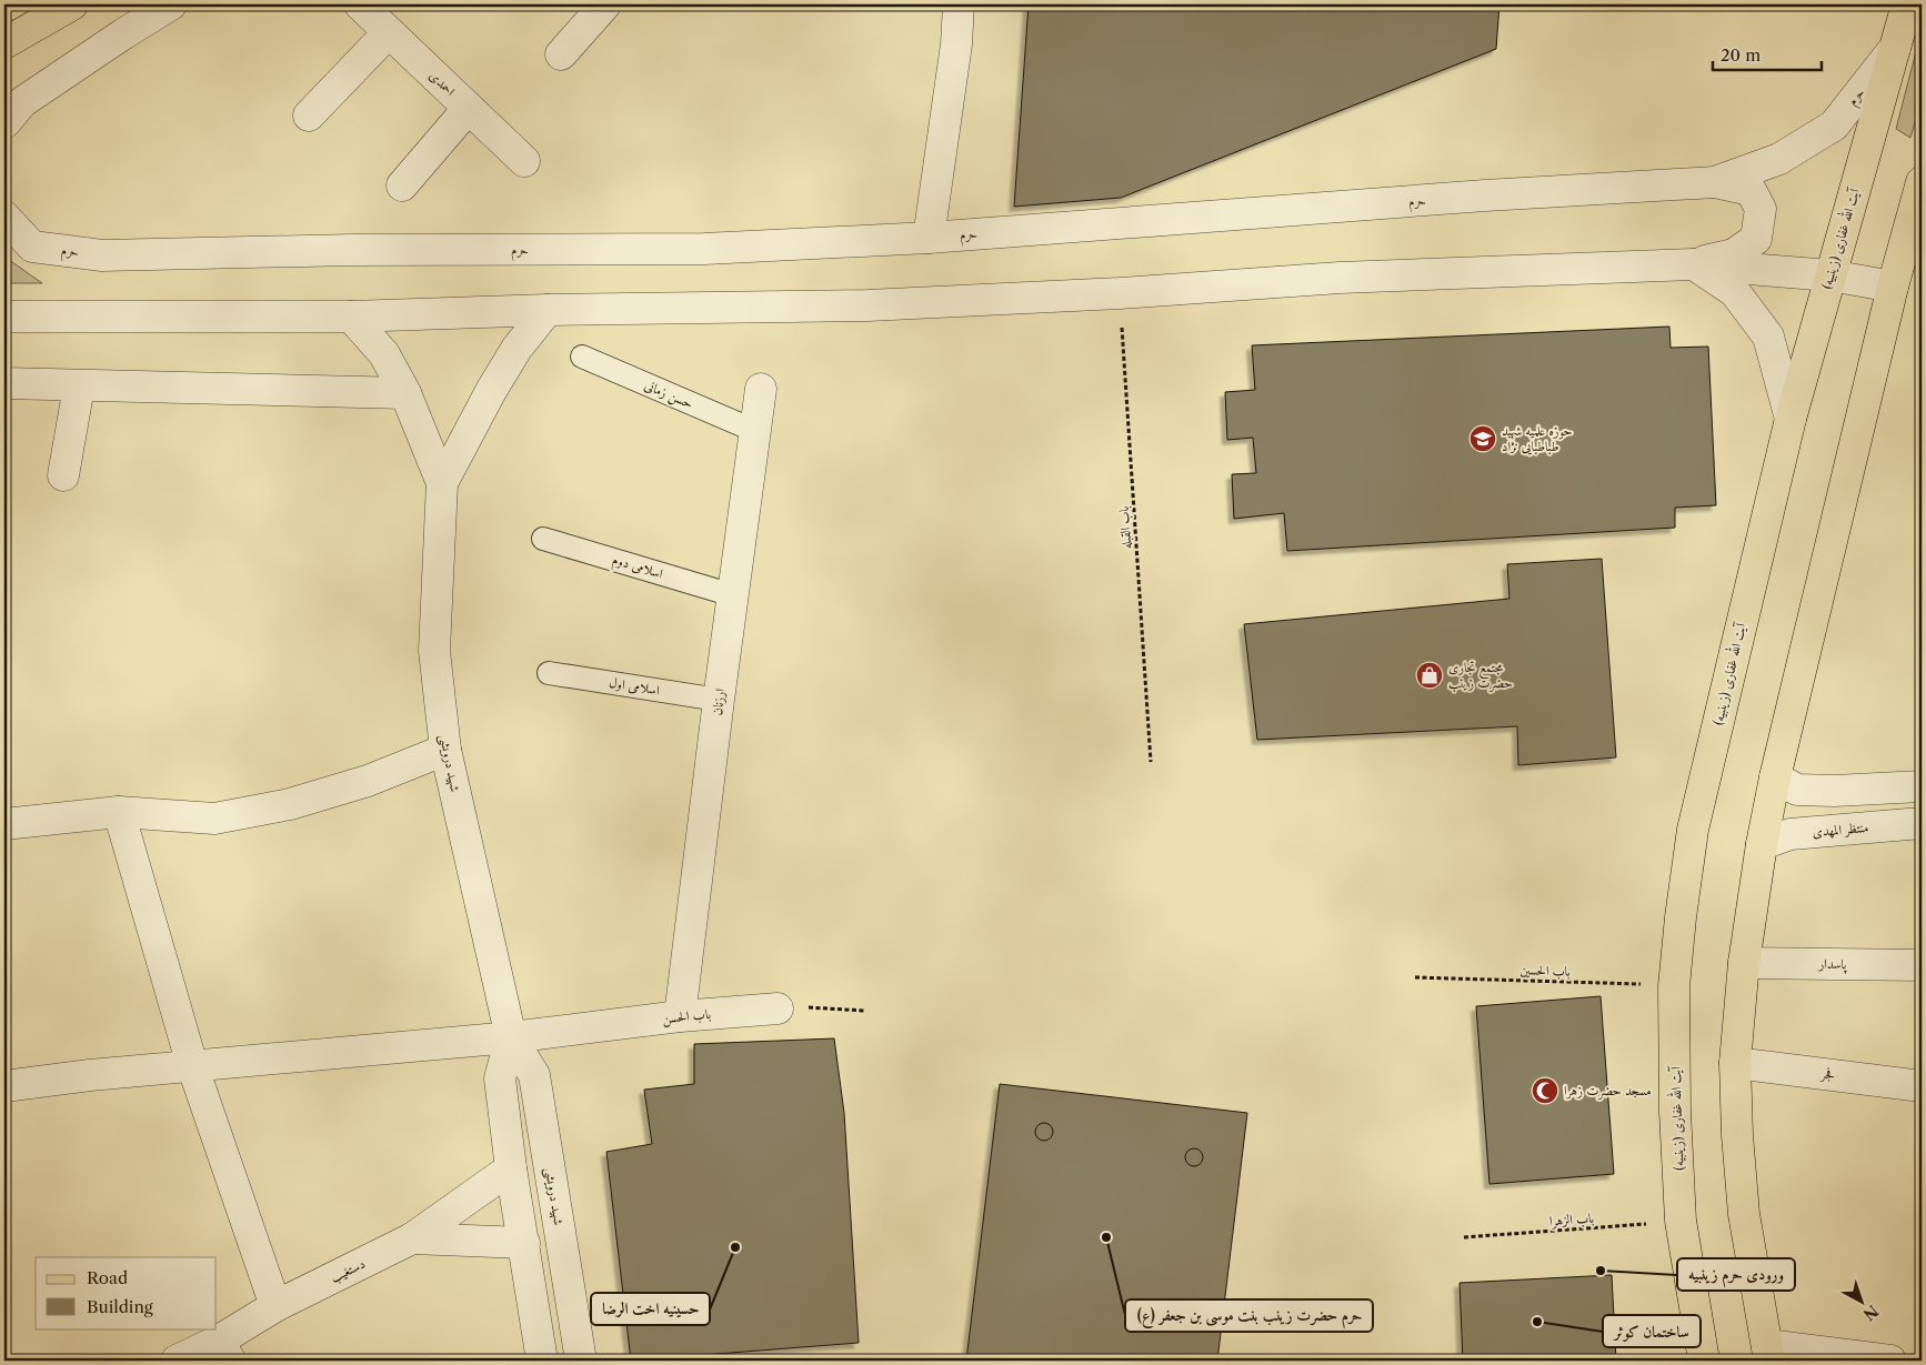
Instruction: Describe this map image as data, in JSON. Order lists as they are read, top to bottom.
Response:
{
  "streets": {
    "main road": ["آیت الله غفاری (زینبیه)"],
    "street": [
      "احمدی",
      "حرم",
      "ارزنان",
      "شهید درویشی",
      "منتظر المهدی",
      "پاسدار",
      "باب الحسن",
      "فجر",
      "دستغیب"
    ],
    "lane": ["حسن زمانی", "اسلامی دوم", "اسلامی اول"],
    "path": ["باب القبله", "باب الحسین", "باب الزهرا"]
  },
  "crossings": [
    ["حرم", "آیت الله غفاری (زینبیه)"],
    ["آیت الله غفاری (زینبیه)", "باب الحسین"],
    ["آیت الله غفاری (زینبیه)", "باب الزهرا"],
    ["حسن زمانی", "ارزنان"],
    ["اسلامی دوم", "ارزنان"],
    ["اسلامی اول", "ارزنان"],
    ["ارزنان", "باب الحسن"],
    ["شهید درویشی", "باب الحسن"],
    ["شهید درویشی", "دستغیب"]
  ],
  "places": {
    "school or university": ["حوزه علمیه شهید طباطبایی نژاد"],
    "shop": ["مجتمع تجاری حضرت زینب"],
    "mosque": ["مسجد حضرت زهرا"],
    "other": [
      "حرم حضرت زینب بنت موسی بن جعفر (ع)",
      "حسینیه اخت الرضا",
      "ورودی حرم زینبیه",
      "ساختمان کوثر"
    ]
  },
  "legend": ["Road", "Building"],
  "scale_bar": "20 m",
  "north": "bottom right"
}
